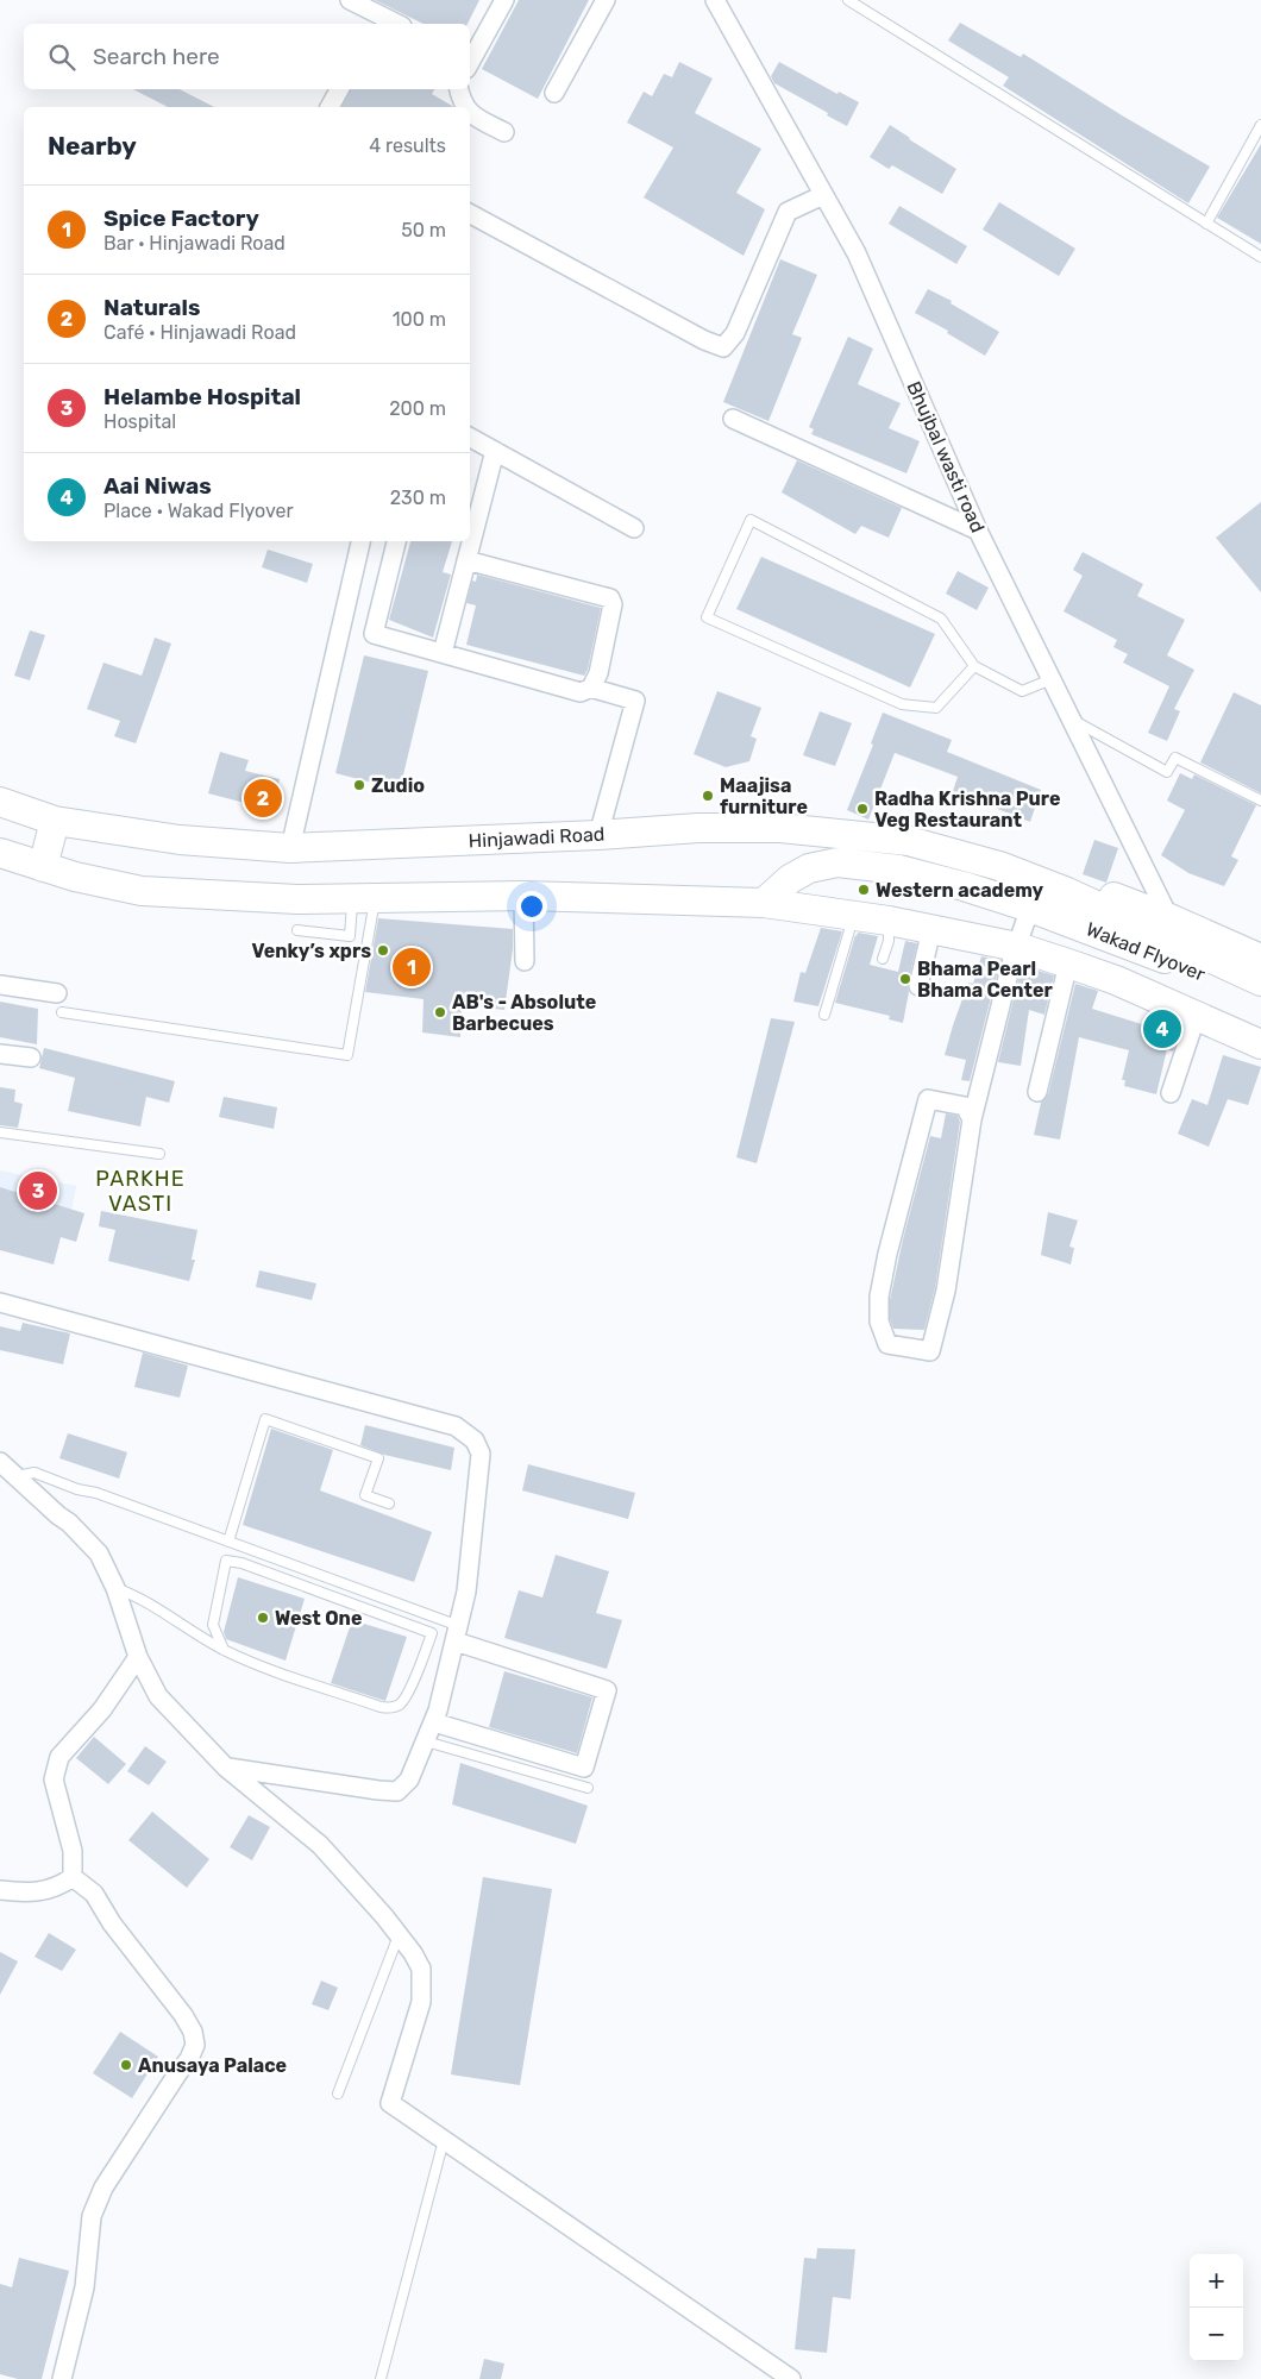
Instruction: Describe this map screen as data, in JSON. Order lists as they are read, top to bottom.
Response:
{
  "streets": {
    "main road": ["Hinjawadi Road", "Wakad Flyover"],
    "street": ["Bhujbal wasti road"]
  },
  "crossings": [
    ["Bhujbal wasti road", "Wakad Flyover"],
    ["Hinjawadi Road", "Wakad Flyover"]
  ],
  "districts": ["PARKHE VASTI"],
  "places": [
    "Zudio",
    "Maajisa furniture",
    "Radha Krishna Pure Veg Restaurant",
    "Western academy",
    "Venky’s xprs",
    "Bhama Pearl Bhama Center",
    "AB's - Absolute Barbecues",
    "West One",
    "Anusaya Palace"
  ],
  "page": {
    "search": "Search here",
    "heading": ["Nearby", "4 results"],
    "list": [
      {
        "mark": "1",
        "name": "Spice Factory",
        "note": "Bar · Hinjawadi Road",
        "value": "50 m"
      },
      {
        "mark": "2",
        "name": "Naturals",
        "note": "Café · Hinjawadi Road",
        "value": "100 m"
      },
      {
        "mark": "3",
        "name": "Helambe Hospital",
        "note": "Hospital",
        "value": "200 m"
      },
      {
        "mark": "4",
        "name": "Aai Niwas",
        "note": "Place · Wakad Flyover",
        "value": "230 m"
      }
    ],
    "pins": [
      "2",
      "1",
      "4",
      "3"
    ],
    "map_buttons": ["+", "−"]
  }
}
